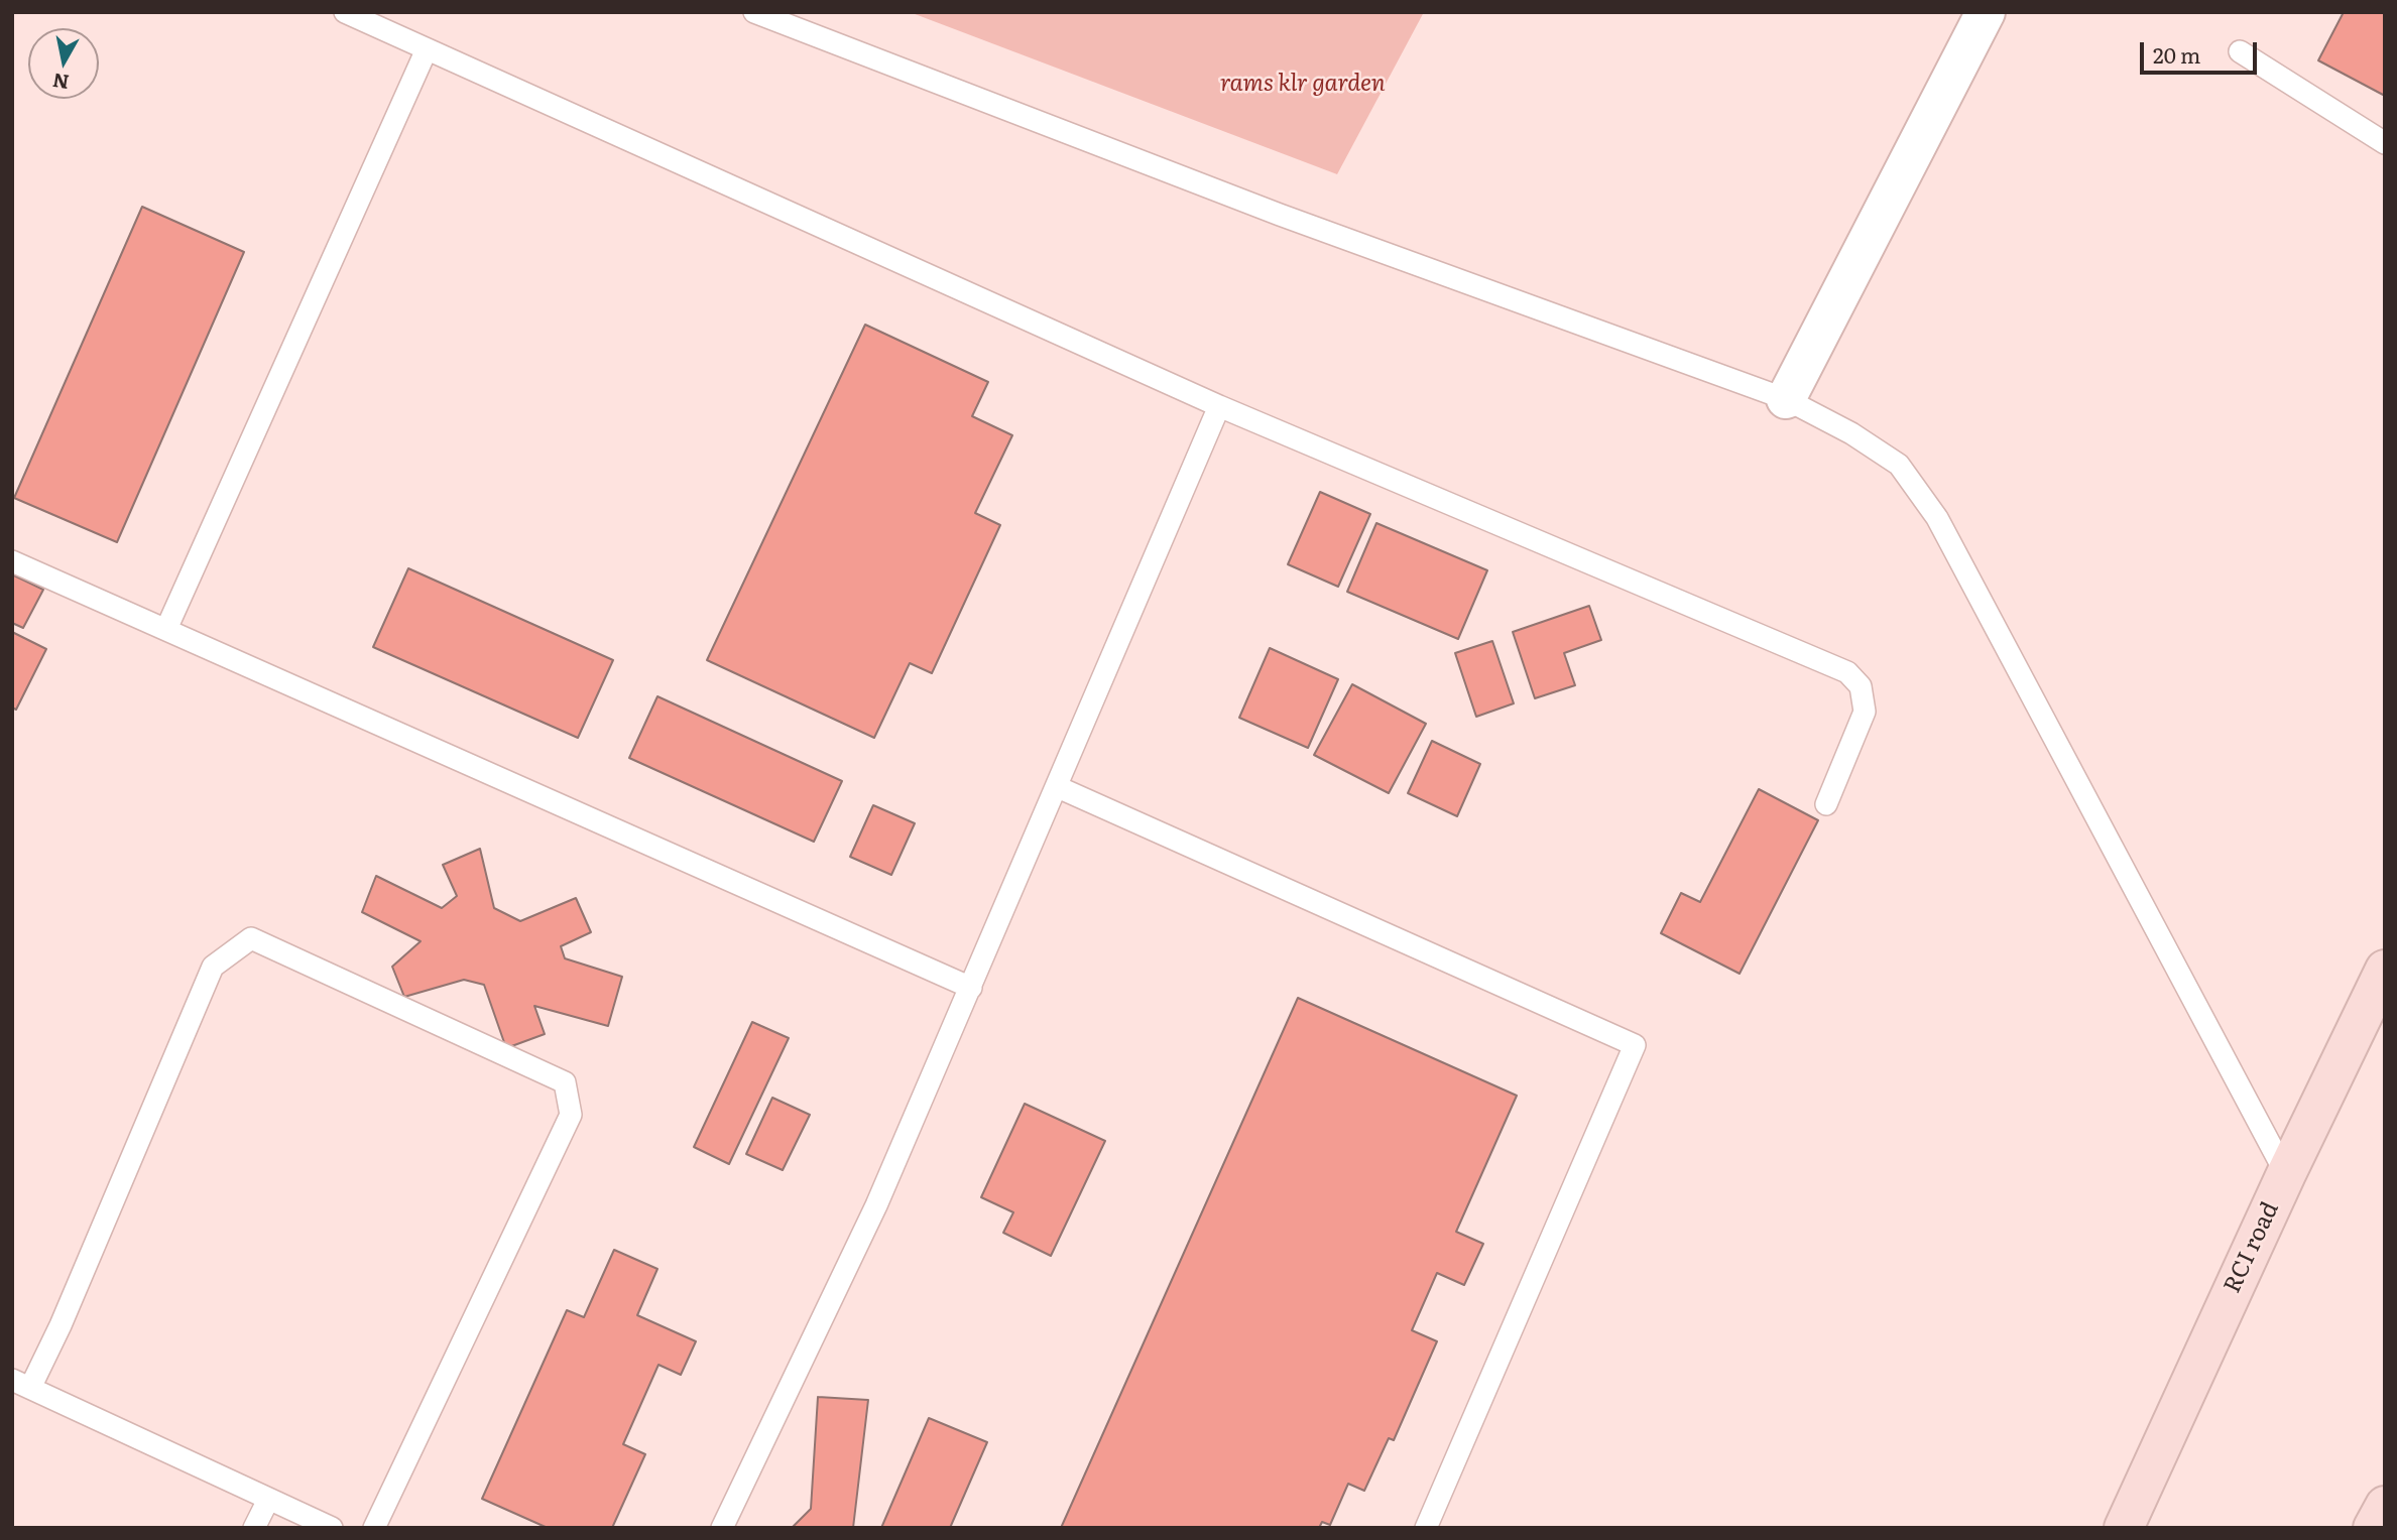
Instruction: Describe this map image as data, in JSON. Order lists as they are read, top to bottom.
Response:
{
  "streets": {
    "main road": ["RCI road"]
  },
  "parks": ["rams klr garden"],
  "scale_bar": "20 m",
  "north": "bottom"
}
